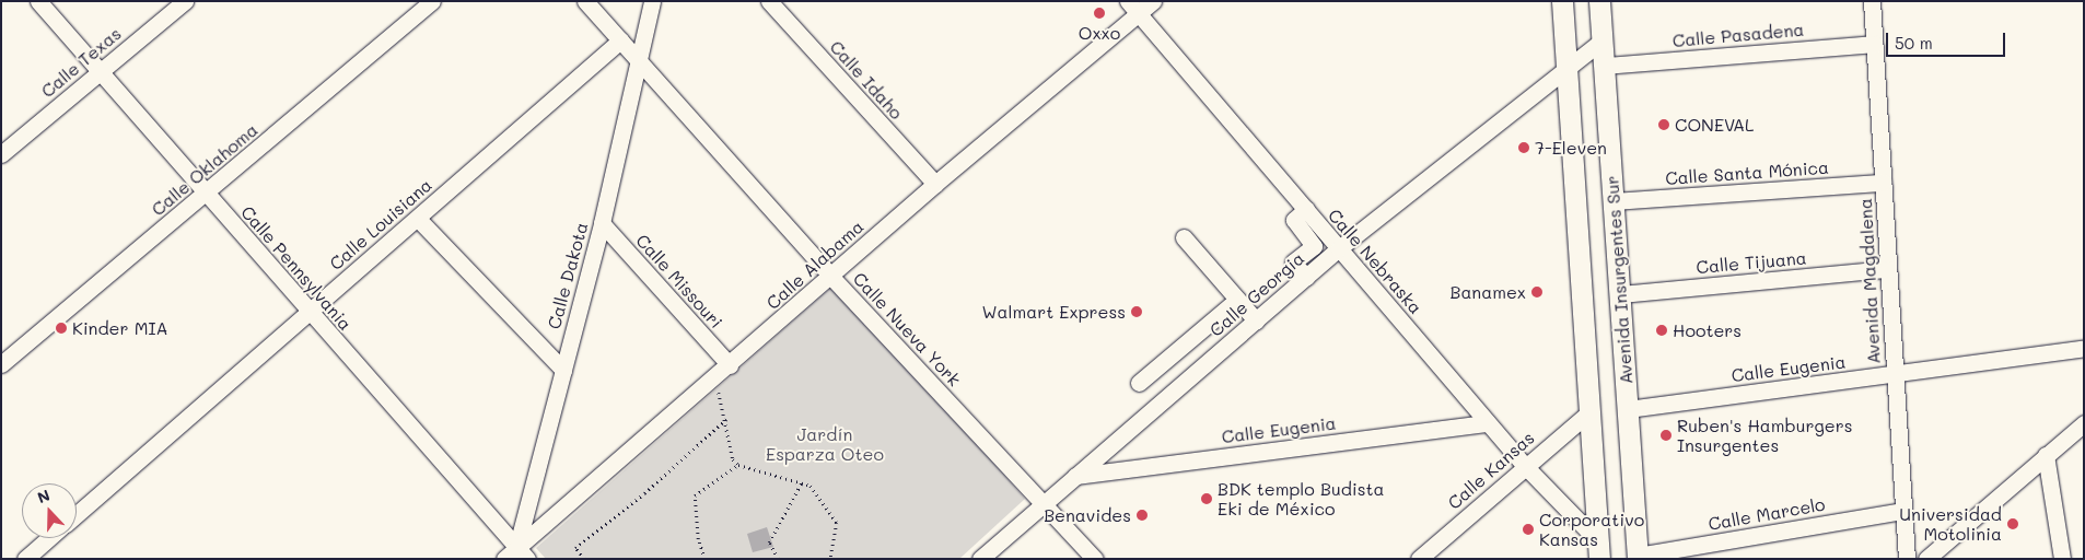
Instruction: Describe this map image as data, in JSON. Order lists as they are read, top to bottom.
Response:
{
  "streets": {
    "main road": ["Avenida Insurgentes Sur"],
    "street": [
      "Calle Pasadena",
      "Calle Texas",
      "Calle Idaho",
      "Calle Oklahoma",
      "Calle Santa Mónica",
      "Calle Louisiana",
      "Calle Nebraska",
      "Calle Tijuana",
      "Calle Alabama",
      "Calle Pennsylvania",
      "Calle Dakota",
      "Calle Missouri",
      "Avenida Magdalena",
      "Calle Georgia",
      "Calle Nueva York",
      "Calle Eugenia",
      "Calle Kansas",
      "Calle Marcelo"
    ]
  },
  "crossings": [
    ["Calle Pasadena", "Avenida Insurgentes Sur"],
    ["Calle Pasadena", "Avenida Magdalena"],
    ["Calle Texas", "Calle Pennsylvania"],
    ["Calle Idaho", "Calle Alabama"],
    ["Calle Oklahoma", "Calle Pennsylvania"],
    ["Calle Santa Mónica", "Avenida Insurgentes Sur"],
    ["Calle Santa Mónica", "Avenida Magdalena"],
    ["Calle Louisiana", "Calle Pennsylvania"],
    ["Calle Louisiana", "Calle Nueva York"],
    ["Calle Nebraska", "Calle Alabama"],
    ["Calle Nebraska", "Calle Georgia"],
    ["Calle Nebraska", "Calle Eugenia"],
    ["Calle Nebraska", "Calle Kansas"],
    ["Calle Tijuana", "Avenida Insurgentes Sur"],
    ["Calle Tijuana", "Avenida Magdalena"],
    ["Calle Alabama", "Calle Pennsylvania"],
    ["Calle Alabama", "Calle Dakota"],
    ["Calle Alabama", "Calle Missouri"],
    ["Calle Alabama", "Calle Nueva York"],
    ["Calle Pennsylvania", "Calle Dakota"],
    ["Calle Dakota", "Calle Missouri"],
    ["Calle Dakota", "Calle Nueva York"],
    ["Avenida Insurgentes Sur", "Calle Eugenia"],
    ["Avenida Insurgentes Sur", "Calle Marcelo"],
    ["Avenida Magdalena", "Calle Eugenia"],
    ["Avenida Magdalena", "Calle Marcelo"],
    ["Calle Georgia", "Calle Nueva York"],
    ["Calle Georgia", "Calle Eugenia"]
  ],
  "parks": ["Jardín Esparza Oteo"],
  "places": [
    "Oxxo",
    "CONEVAL",
    "7-Eleven",
    "Banamex",
    "Walmart Express",
    "Kinder MIA",
    "Hooters",
    "Ruben's Hamburgers Insurgentes",
    "BDK templo Budista Eki de México",
    "Benavides",
    "Universidad Motolinia",
    "Corporativo Kansas"
  ],
  "scale_bar": "50 m",
  "north": "top"
}
